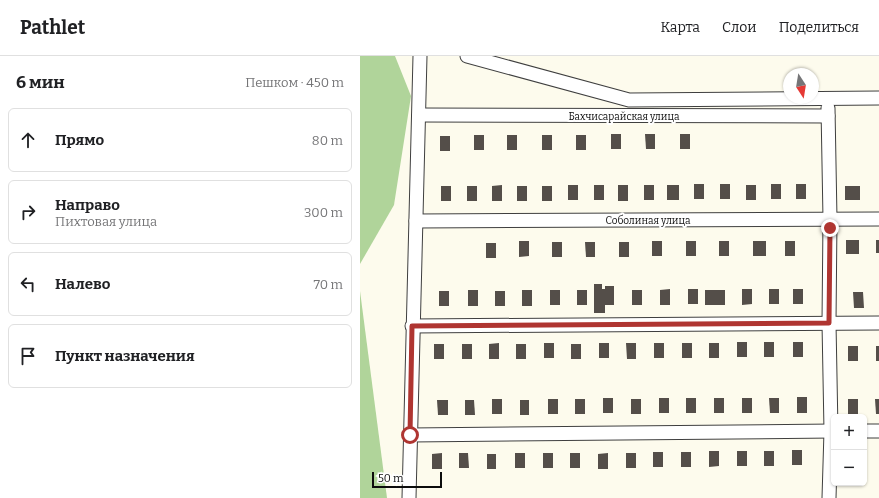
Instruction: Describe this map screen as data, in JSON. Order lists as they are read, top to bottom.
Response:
{
  "streets": {
    "street": ["Бахчисарайская улица", "Соболиная улица"]
  },
  "scale_bar": "50 m",
  "north": "bottom",
  "page": {
    "header": "Pathlet",
    "nav": ["Карта", "Слои", "Поделиться"],
    "heading": ["6 мин", "Пешком · 450 m"],
    "list": [
      ["Прямо", "80 m"],
      ["Направо", "Пихтовая улица", "300 m"],
      ["Налево", "70 m"],
      "Пункт назначения"
    ],
    "map_buttons": ["+", "−"],
    "scale": "50 m"
  }
}
